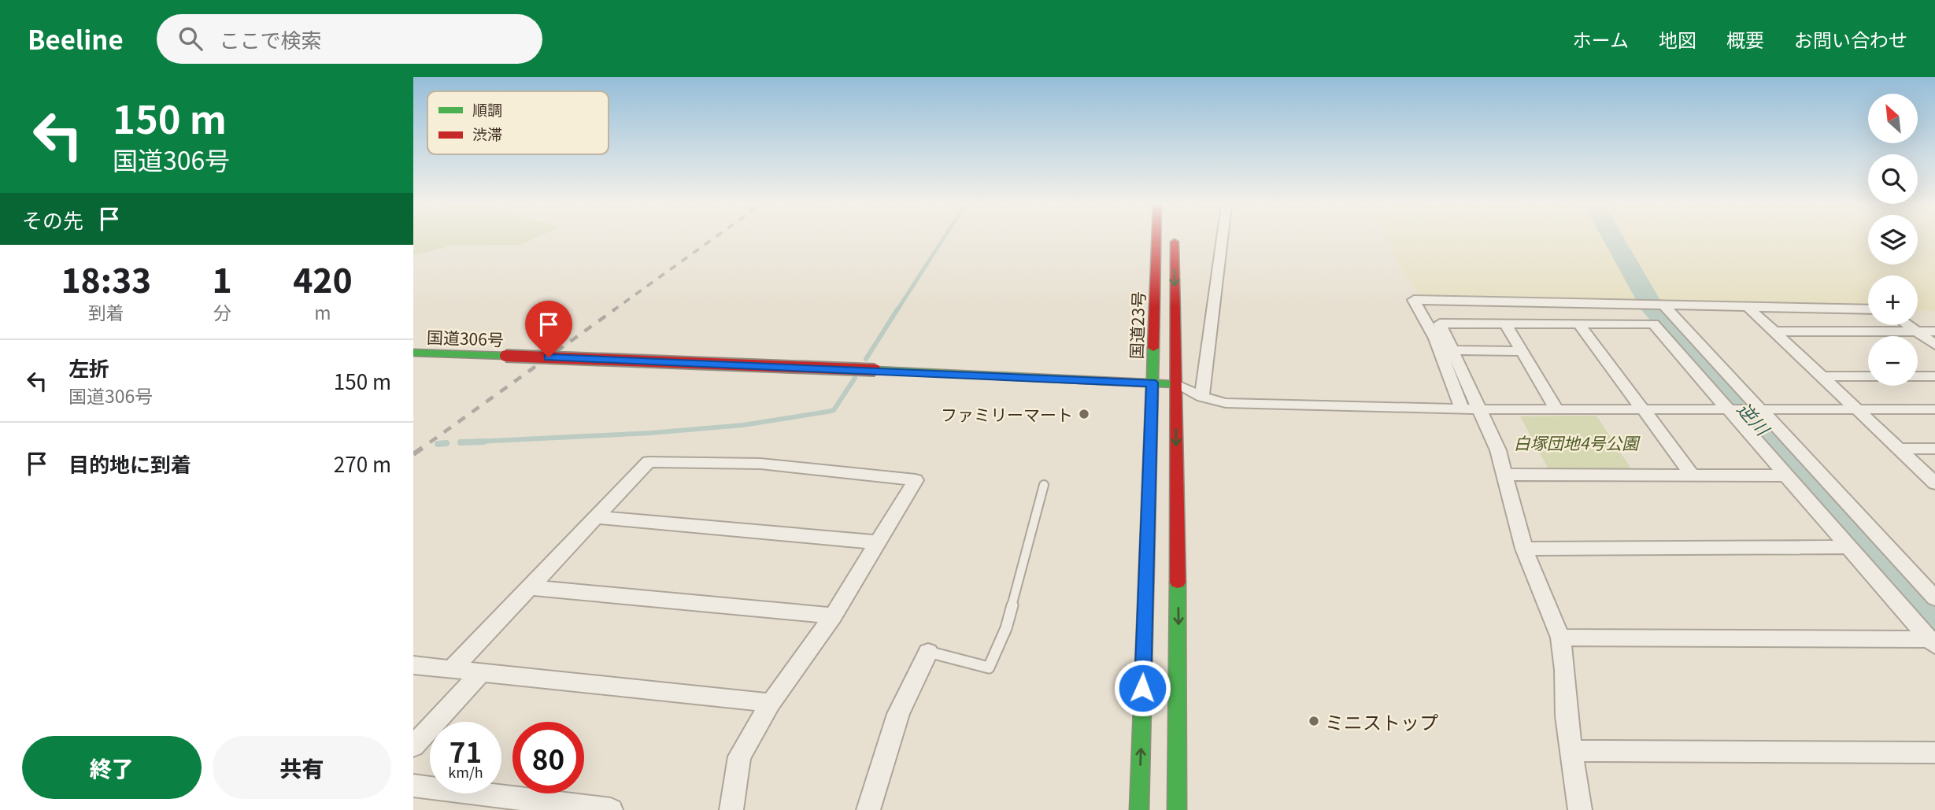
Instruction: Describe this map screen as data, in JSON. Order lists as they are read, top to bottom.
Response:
{
  "streets": {
    "highway": ["国道23号", "国道306号"]
  },
  "crossings": [
    ["国道23号", "国道306号"]
  ],
  "water": ["逆川"],
  "parks": ["白塚団地4号公園"],
  "places": ["ファミリーマート", "ミニストップ"],
  "legend": ["順調", "渋滞"],
  "north": "top left",
  "page": {
    "header": "Beeline",
    "search": "ここで検索",
    "nav": [
      "ホーム",
      "地図",
      "概要",
      "お問い合わせ"
    ],
    "turn": ["150 m", "国道306号"],
    "map_buttons": ["+", "−"],
    "then": "その先",
    "eta": [
      "18:33",
      "到着",
      "1",
      "分",
      "420",
      "m"
    ],
    "list": [
      {
        "name": "左折",
        "note": "国道306号",
        "value": "150 m"
      },
      {
        "name": "目的地に到着",
        "value": "270 m"
      }
    ],
    "speed": "71 km/h",
    "limit": "80",
    "buttons": ["終了", "共有"]
  }
}
